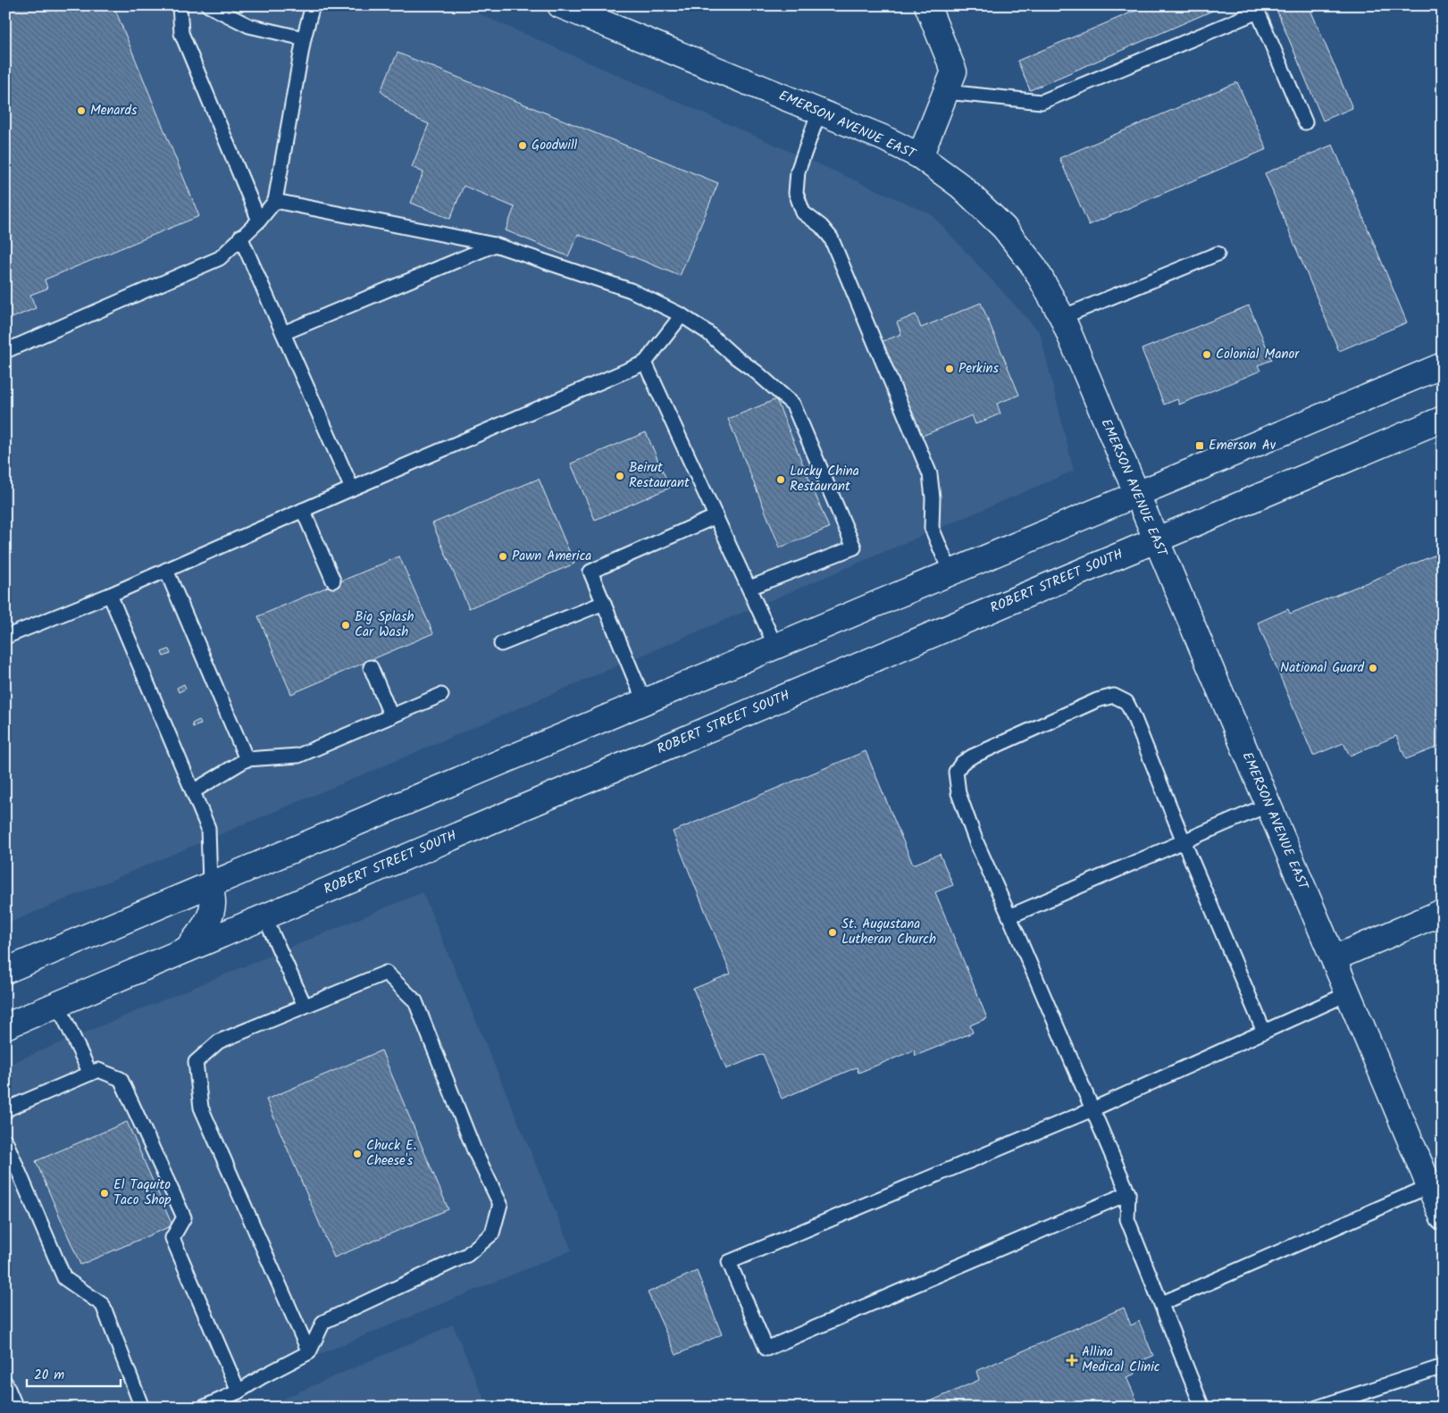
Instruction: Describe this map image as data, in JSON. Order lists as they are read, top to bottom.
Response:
{
  "streets": {
    "main road": ["EMERSON AVENUE EAST", "ROBERT STREET SOUTH"]
  },
  "crossings": [
    ["EMERSON AVENUE EAST", "ROBERT STREET SOUTH"]
  ],
  "places": {
    "other": [
      "Menards",
      "Goodwill",
      "Colonial Manor",
      "Perkins",
      "Beirut Restaurant",
      "Lucky China Restaurant",
      "Pawn America",
      "Big Splash Car Wash",
      "National Guard",
      "St. Augustana Lutheran Church",
      "Chuck E. Cheese's",
      "El Taquito Taco Shop"
    ],
    "transit": ["Emerson Av"],
    "health": ["Allina Medical Clinic"]
  },
  "scale_bar": "20 m"
}
